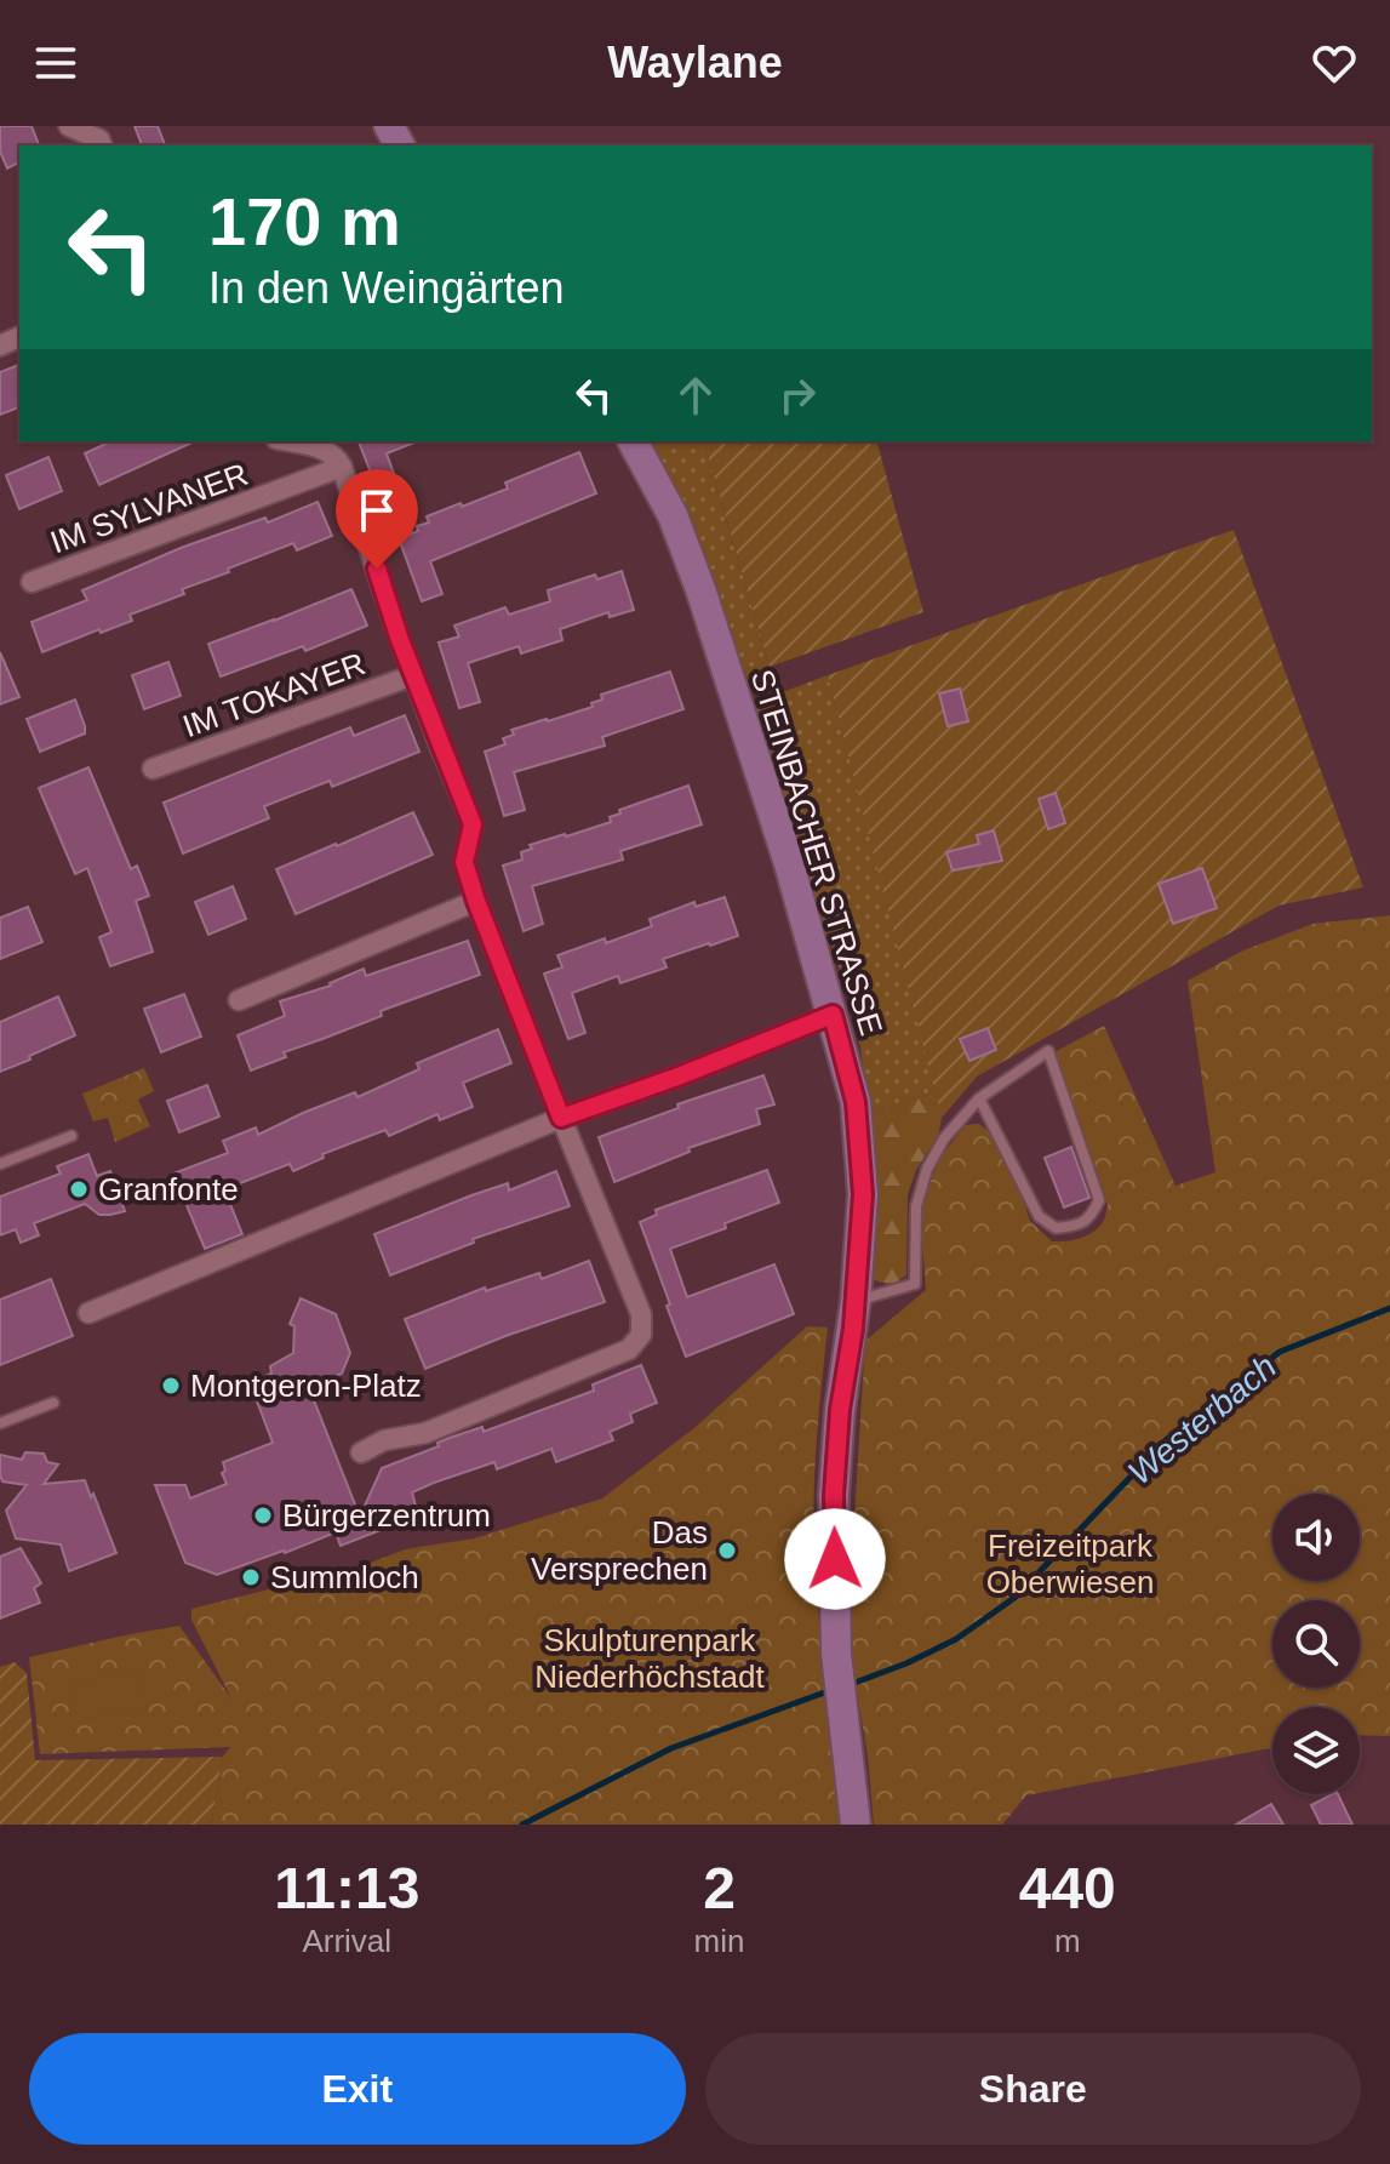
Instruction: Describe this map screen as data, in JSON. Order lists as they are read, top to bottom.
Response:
{
  "streets": {
    "main road": ["STEINBACHER STRASSE"],
    "street": ["IM SYLVANER", "IM TOKAYER"]
  },
  "water": ["Westerbach"],
  "parks": ["Freizeitpark Oberwiesen", "Skulpturenpark Niederhöchstadt"],
  "places": [
    "Granfonte",
    "Montgeron-Platz",
    "Bürgerzentrum",
    "Das Versprechen",
    "Summloch"
  ],
  "page": {
    "header": "Waylane",
    "turn": ["170 m", "In den Weingärten"],
    "eta": [
      "11:13",
      "Arrival",
      "2",
      "min",
      "440",
      "m"
    ],
    "buttons": ["Exit", "Share"]
  }
}
